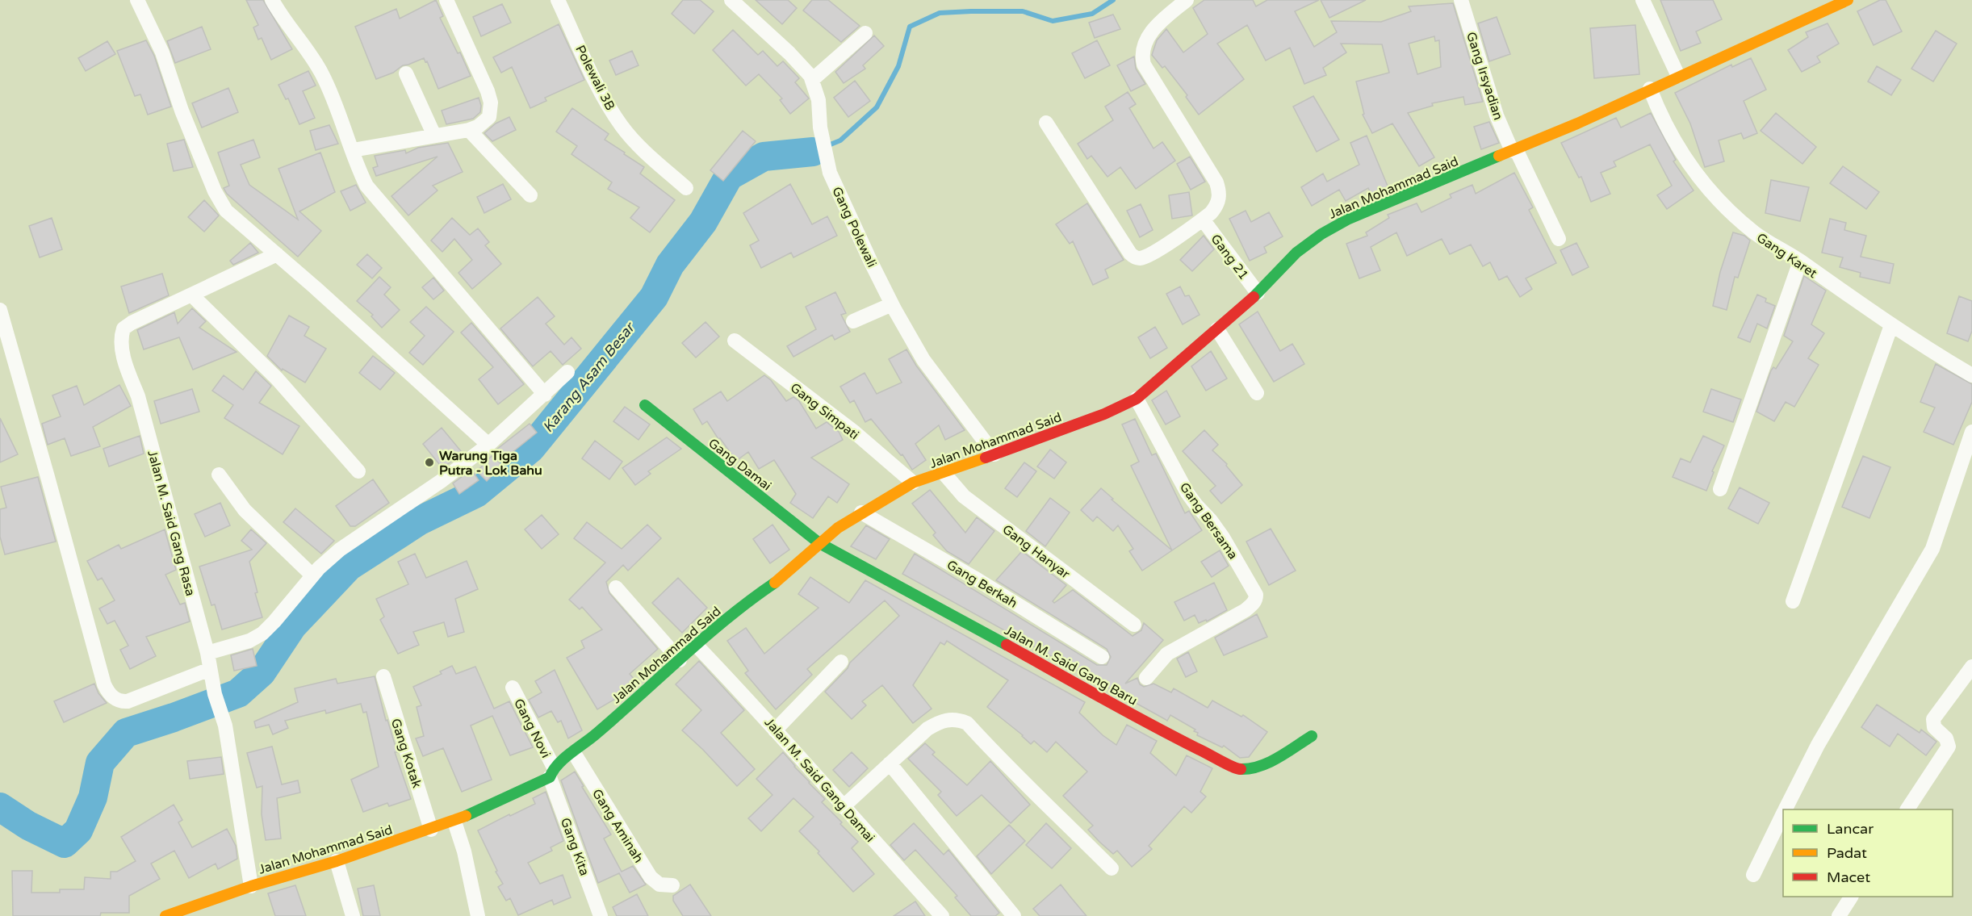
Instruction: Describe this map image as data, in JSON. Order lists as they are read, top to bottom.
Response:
{
  "streets": {
    "street": [
      "Gang Irsyadian",
      "Polewali 3B",
      "Jalan Mohammad Said",
      "Gang Polewali",
      "Gang Karet",
      "Gang 21",
      "Gang Simpati",
      "Gang Damai",
      "Gang Bersama",
      "Jalan M. Said Gang Rasa",
      "Gang Hanyar",
      "Gang Berkah",
      "Jalan M. Said Gang Baru",
      "Gang Novi",
      "Gang Kotak",
      "Jalan M. Said Gang Damai",
      "Gang Aminah",
      "Gang Kita"
    ]
  },
  "crossings": [
    ["Gang Irsyadian", "Jalan Mohammad Said"],
    ["Jalan Mohammad Said", "Gang Polewali"],
    ["Jalan Mohammad Said", "Gang Karet"],
    ["Jalan Mohammad Said", "Gang 21"],
    ["Jalan Mohammad Said", "Gang Simpati"],
    ["Jalan Mohammad Said", "Gang Damai"],
    ["Jalan Mohammad Said", "Gang Bersama"],
    ["Jalan Mohammad Said", "Jalan M. Said Gang Rasa"],
    ["Jalan Mohammad Said", "Gang Hanyar"],
    ["Jalan Mohammad Said", "Gang Berkah"],
    ["Jalan Mohammad Said", "Jalan M. Said Gang Baru"],
    ["Jalan Mohammad Said", "Gang Novi"],
    ["Jalan Mohammad Said", "Gang Kotak"],
    ["Jalan Mohammad Said", "Jalan M. Said Gang Damai"],
    ["Jalan Mohammad Said", "Gang Aminah"],
    ["Jalan Mohammad Said", "Gang Kita"],
    ["Gang Damai", "Jalan M. Said Gang Baru"],
    ["Gang Novi", "Gang Kita"]
  ],
  "water": ["Karang Asam Besar"],
  "places": ["Warung Tiga Putra - Lok Bahu"],
  "legend": ["Lancar", "Padat", "Macet"]
}
